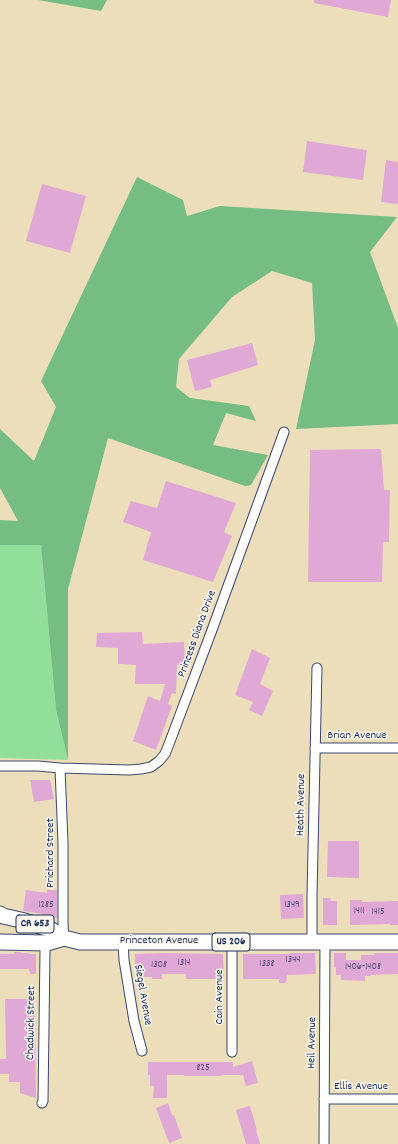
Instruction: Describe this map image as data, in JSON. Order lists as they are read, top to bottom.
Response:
{
  "streets": {
    "main road": ["CR 653", "Princeton Avenue", "US 206"],
    "street": [
      "Princess Diana Drive",
      "Brian Avenue",
      "Heath Avenue",
      "Prichard Street",
      "Siegel Avenue",
      "Cain Avenue",
      "Chadwick Street",
      "Heil Avenue",
      "Ellis Avenue"
    ]
  },
  "crossings": [
    ["Princess Diana Drive", "Prichard Street"],
    ["Brian Avenue", "Heath Avenue"],
    ["Heath Avenue", "Princeton Avenue"],
    ["Heath Avenue", "Heil Avenue"],
    ["Prichard Street", "CR 653"],
    ["Prichard Street", "Princeton Avenue"],
    ["Prichard Street", "US 206"],
    ["CR 653", "Princeton Avenue"],
    ["CR 653", "US 206"],
    ["CR 653", "Chadwick Street"],
    ["Princeton Avenue", "US 206"],
    ["Princeton Avenue", "Siegel Avenue"],
    ["Princeton Avenue", "Cain Avenue"],
    ["Princeton Avenue", "Heil Avenue"],
    ["US 206", "Chadwick Street"],
    ["Heil Avenue", "Ellis Avenue"]
  ],
  "house_numbers": [
    "1285",
    "1349",
    "1411",
    "1415",
    "1344",
    "1314",
    "1338",
    "1308",
    "1406-1408",
    "825"
  ]
}
